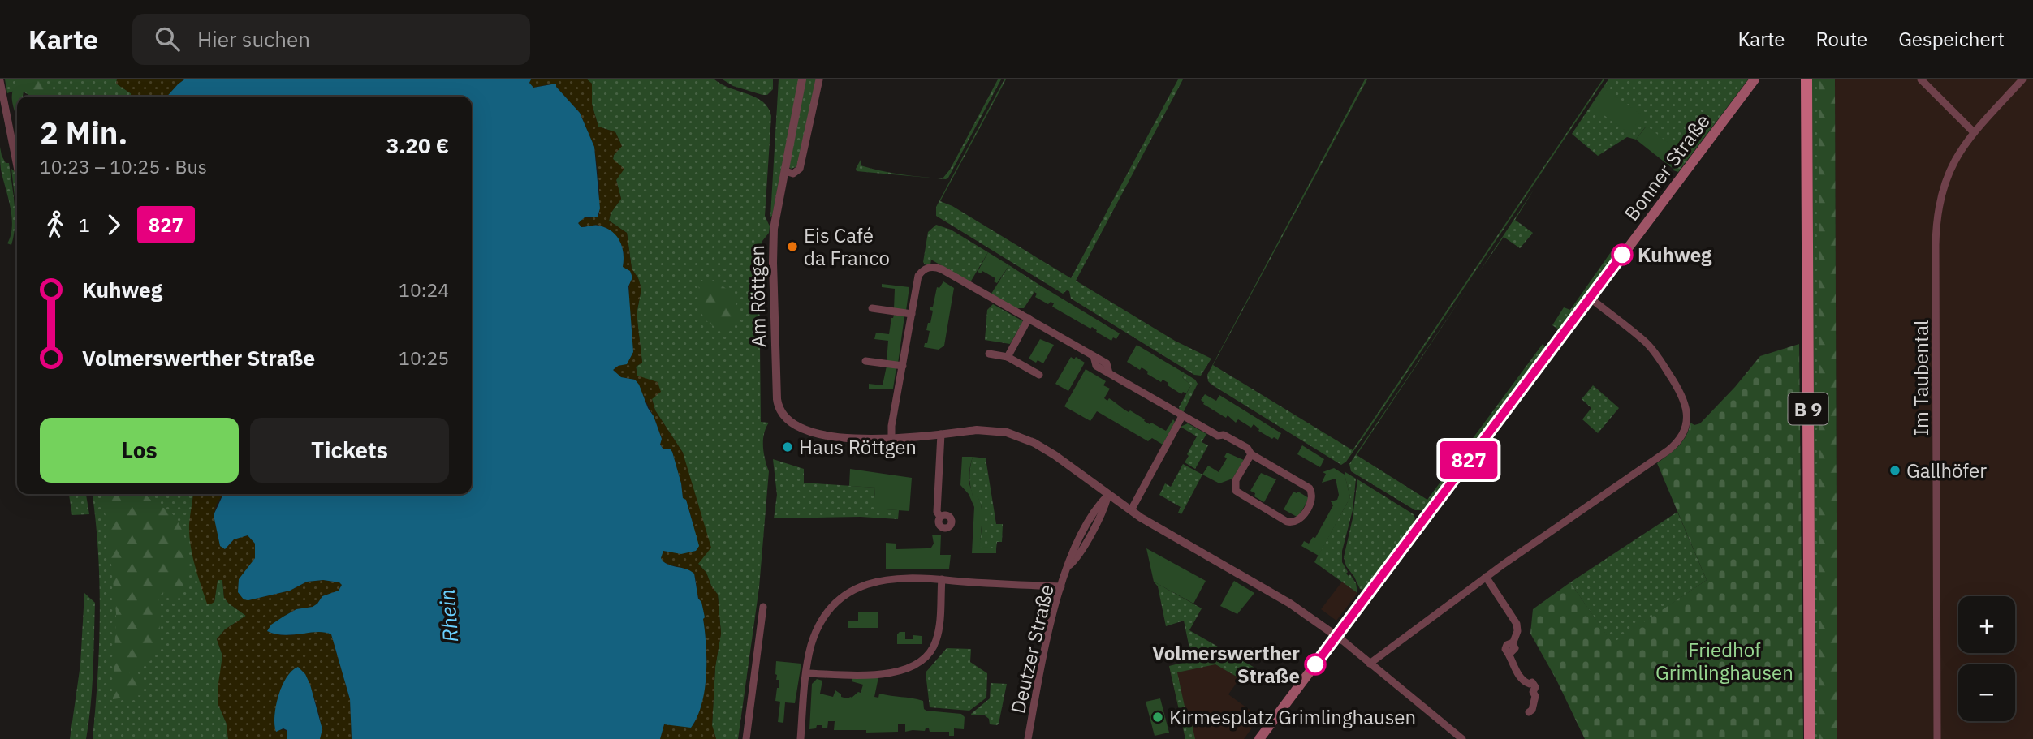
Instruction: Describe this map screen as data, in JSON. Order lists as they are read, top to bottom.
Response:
{
  "streets": {
    "main road": ["Bonner Straße", "B 9"],
    "street": ["Am Röttgen", "Im Taubental", "Deutzer Straße"]
  },
  "water": ["Rhein"],
  "parks": ["Friedhof Grimlinghausen"],
  "places": [
    "Eis Café da Franco",
    "Kuhweg",
    "Haus Röttgen",
    "Gallhöfer",
    "Volmerswerther Straße",
    "Kirmesplatz Grimlinghausen"
  ],
  "lines": ["bus line 827"],
  "page": {
    "header": "Karte",
    "search": "Hier suchen",
    "nav": ["Karte", "Route", "Gespeichert"],
    "on_map": "827",
    "heading": ["2 Min.", "10:23 – 10:25 · Bus", "3.20 €"],
    "legs": ["1", "827"],
    "list": [
      {
        "name": "Kuhweg",
        "value": "10:24"
      },
      {
        "name": "Volmerswerther Straße",
        "value": "10:25"
      }
    ],
    "buttons": ["Los", "Tickets"],
    "map_buttons": ["+", "−"]
  }
}
